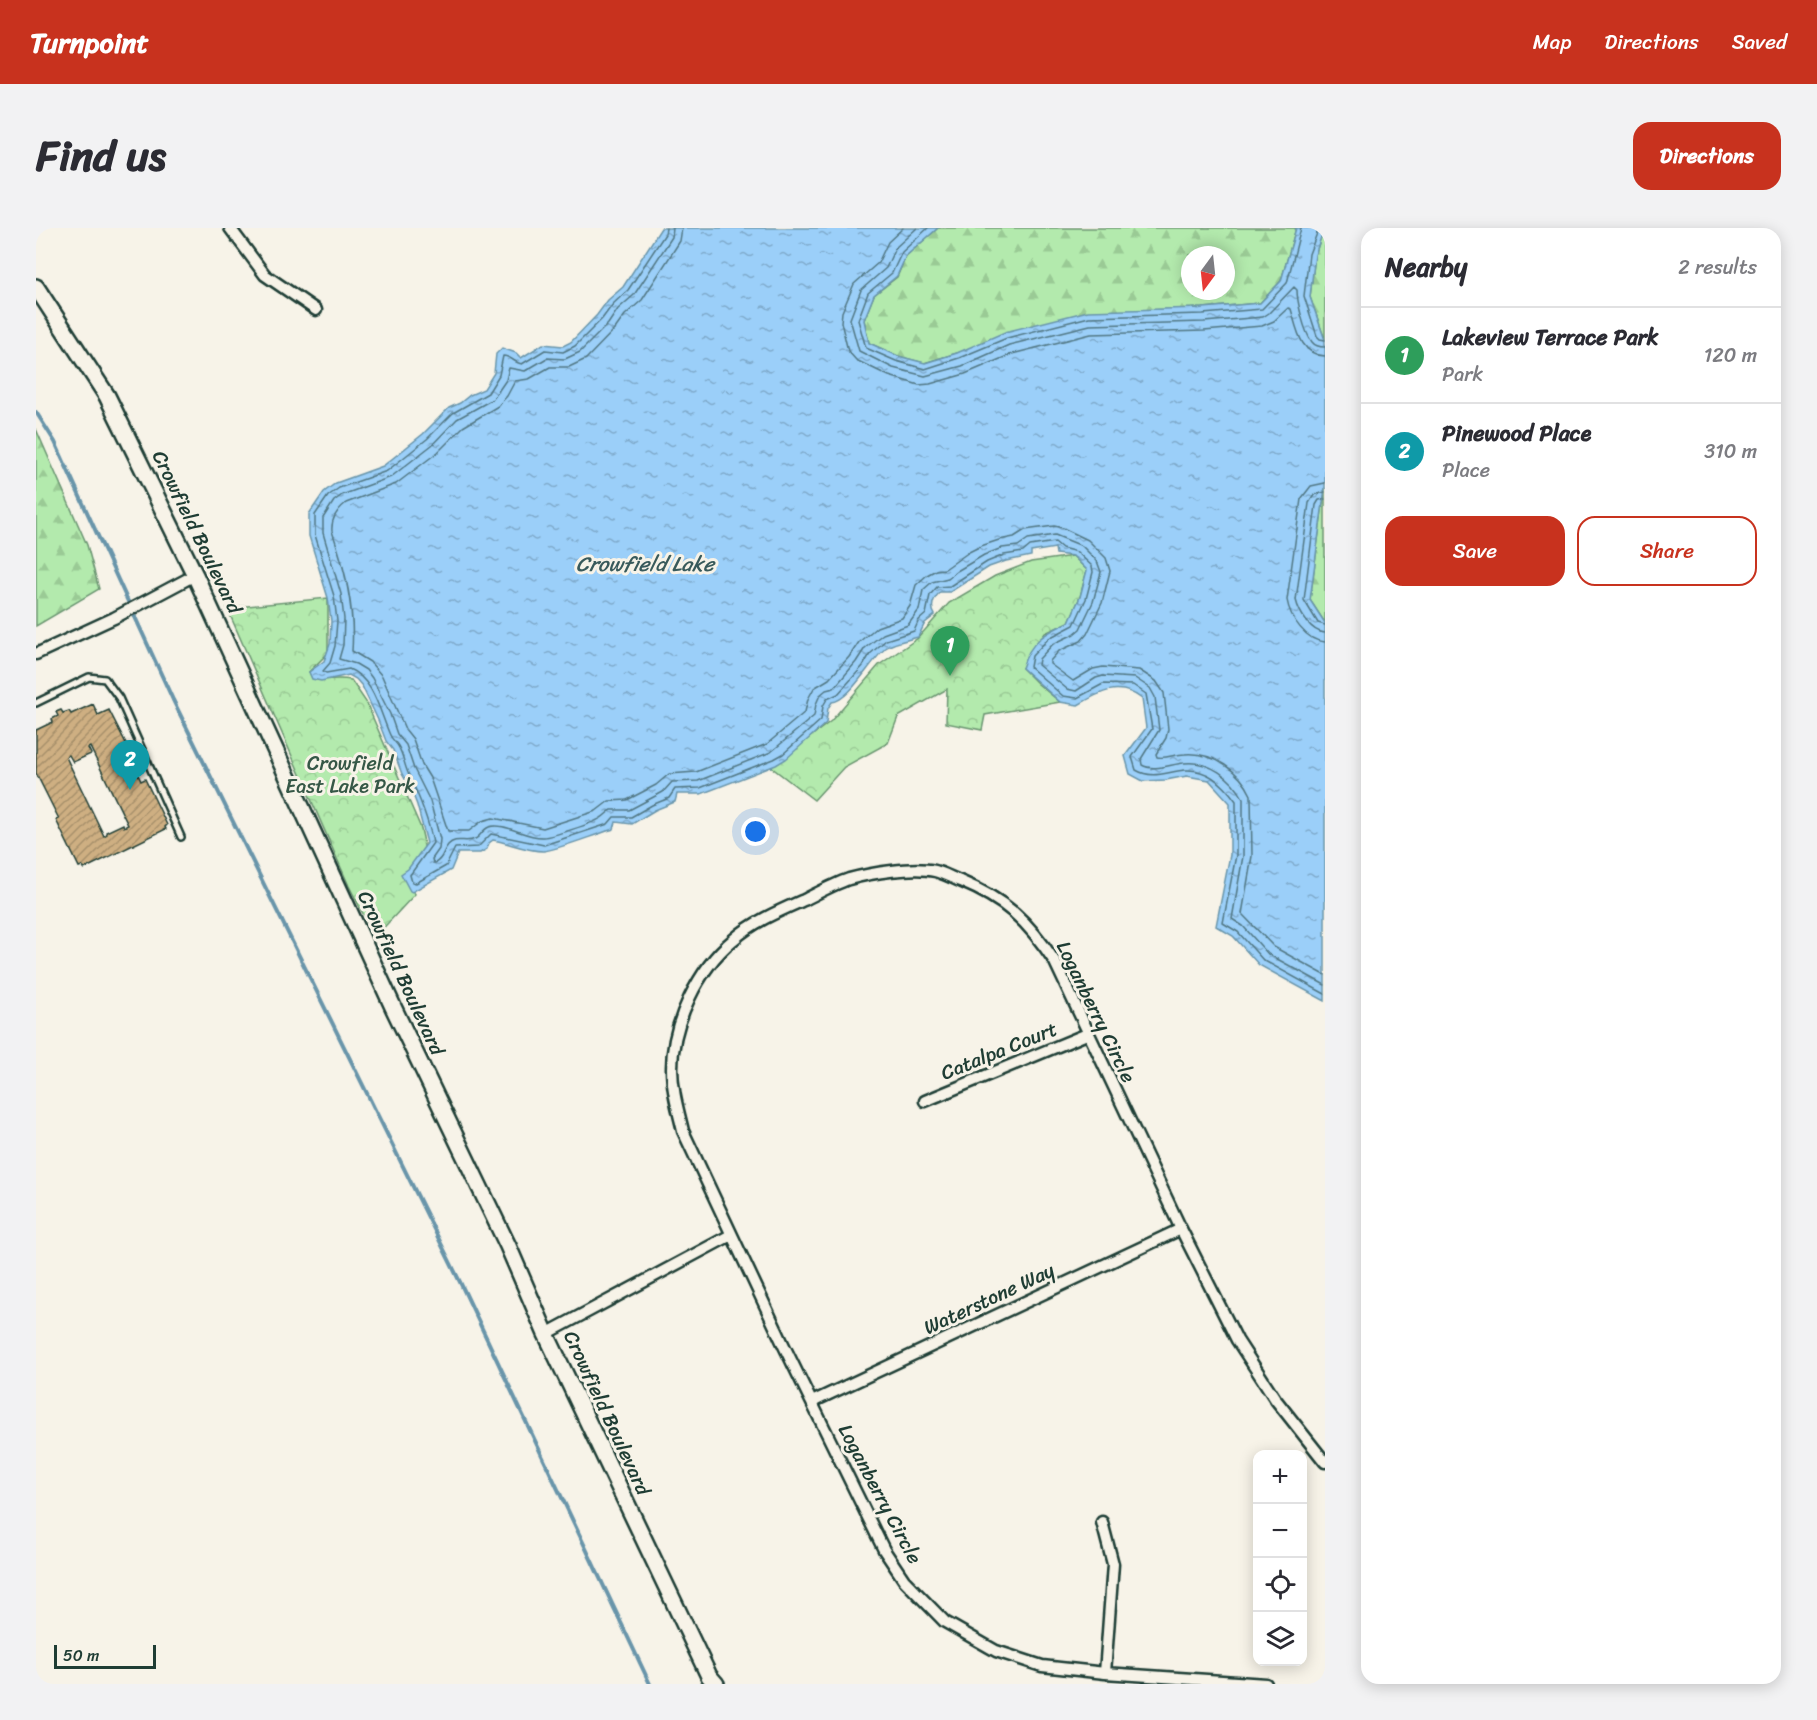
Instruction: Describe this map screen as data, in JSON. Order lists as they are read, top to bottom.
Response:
{
  "streets": {
    "main road": ["Crowfield Boulevard"],
    "street": ["Loganberry Circle", "Catalpa Court", "Waterstone Way"]
  },
  "crossings": [
    ["Loganberry Circle", "Catalpa Court"],
    ["Loganberry Circle", "Waterstone Way"]
  ],
  "water": ["Crowfield Lake"],
  "parks": ["Crowfield East Lake Park"],
  "scale_bar": "50 m",
  "north": "bottom",
  "page": {
    "header": "Turnpoint",
    "nav": ["Map", "Directions", "Saved"],
    "title": "Find us",
    "buttons": [
      "Directions",
      ["Save", "Share"]
    ],
    "heading": ["Nearby", "2 results"],
    "list": [
      {
        "mark": "1",
        "name": "Lakeview Terrace Park",
        "note": "Park",
        "value": "120 m"
      },
      {
        "mark": "2",
        "name": "Pinewood Place",
        "note": "Place",
        "value": "310 m"
      }
    ],
    "pins": ["1", "2"],
    "map_buttons": ["+", "−"],
    "scale": "50 m"
  }
}
